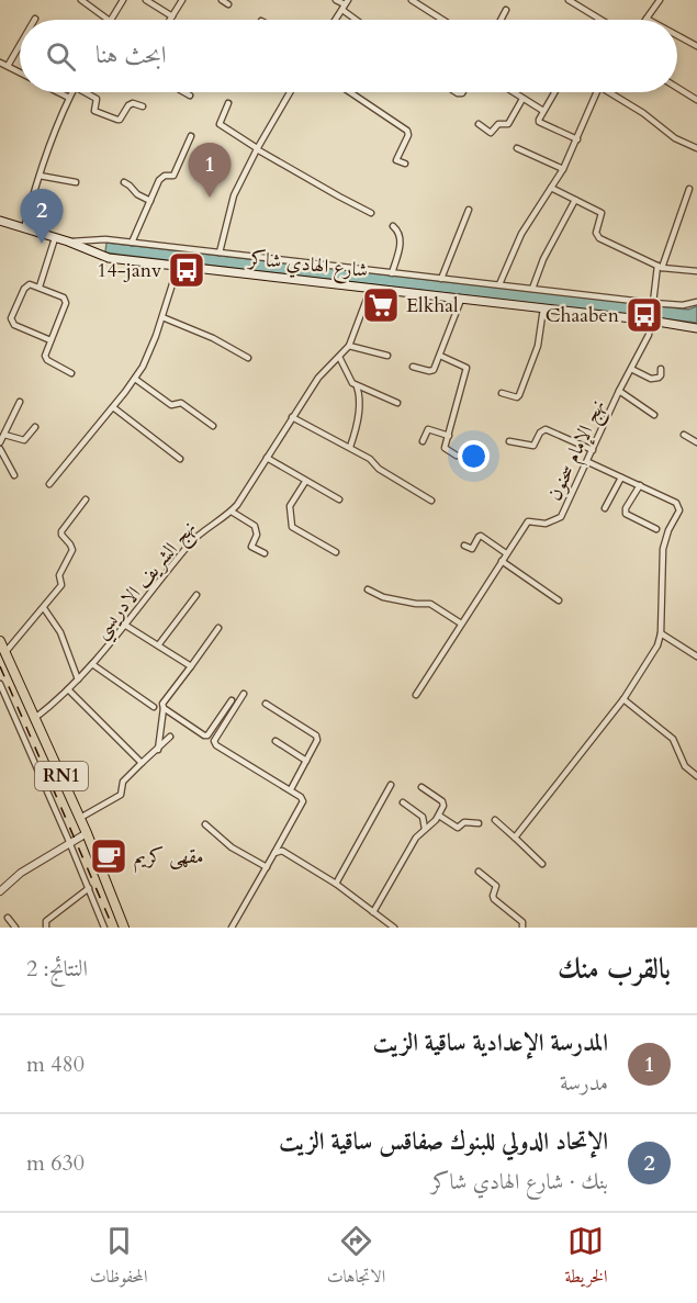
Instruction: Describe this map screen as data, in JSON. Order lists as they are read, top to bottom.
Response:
{
  "streets": {
    "main road": ["شارع الهادي شاكر", "RN1"],
    "street": ["نهج الإمام سحنون", "نهج الشريف الادريسي"]
  },
  "crossings": [
    ["شارع الهادي شاكر", "نهج الإمام سحنون"],
    ["شارع الهادي شاكر", "نهج الشريف الادريسي"],
    ["نهج الشريف الادريسي", "RN1"]
  ],
  "places": {
    "bus stop": ["14-janv", "Chaaben"],
    "supermarket": ["Elkhal"],
    "cafe": ["مقهى كريم"]
  },
  "page": {
    "search": "ابحث هنا",
    "pins": ["1", "2"],
    "heading": ["بالقرب منك", "النتائج: 2"],
    "list": [
      {
        "mark": "1",
        "name": "المدرسة الإعدادية ساقية الزيت",
        "note": "مدرسة",
        "value": "480 m"
      },
      {
        "mark": "2",
        "name": "الإتحاد الدولي للبنوك صفاقس ساقية الزيت",
        "note": "بنك · شارع الهادي شاكر",
        "value": "630 m"
      }
    ],
    "nav": ["الخريطة", "الاتجاهات", "المحفوظات"]
  }
}
